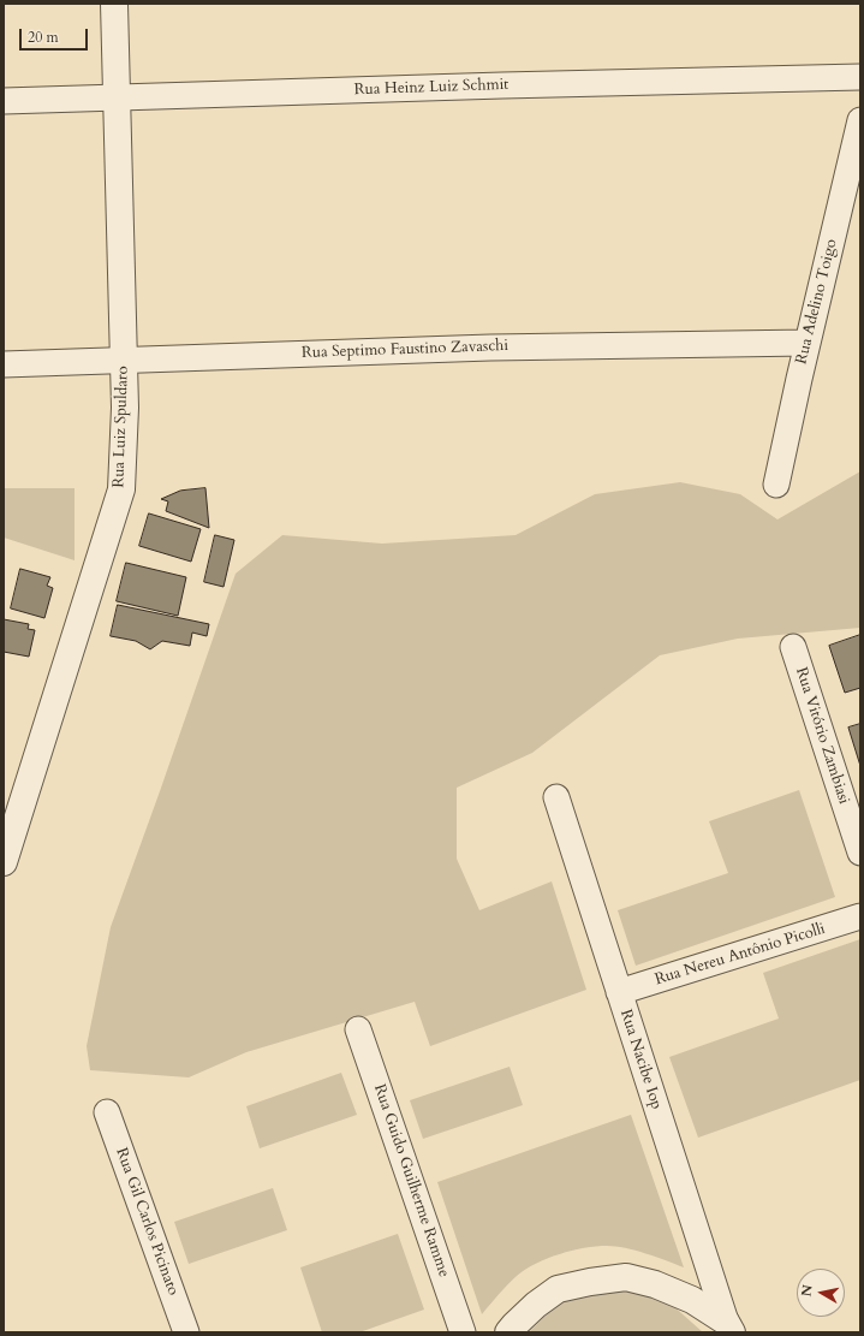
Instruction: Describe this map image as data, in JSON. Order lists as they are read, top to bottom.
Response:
{
  "streets": {
    "street": [
      "Rua Heinz Luiz Schmit",
      "Rua Adelino Toigo",
      "Rua Septimo Faustino Zavaschi",
      "Rua Luiz Spuldaro",
      "Rua Vitório Zambiasi",
      "Rua Nereu Antônio Picolli",
      "Rua Nacibe Iop",
      "Rua Guido Guilherme Ramme",
      "Rua Gil Carlos Picinato"
    ]
  },
  "crossings": [
    ["Rua Heinz Luiz Schmit", "Rua Luiz Spuldaro"],
    ["Rua Adelino Toigo", "Rua Septimo Faustino Zavaschi"],
    ["Rua Septimo Faustino Zavaschi", "Rua Luiz Spuldaro"],
    ["Rua Nereu Antônio Picolli", "Rua Nacibe Iop"]
  ],
  "scale_bar": "20 m",
  "north": "left"
}
